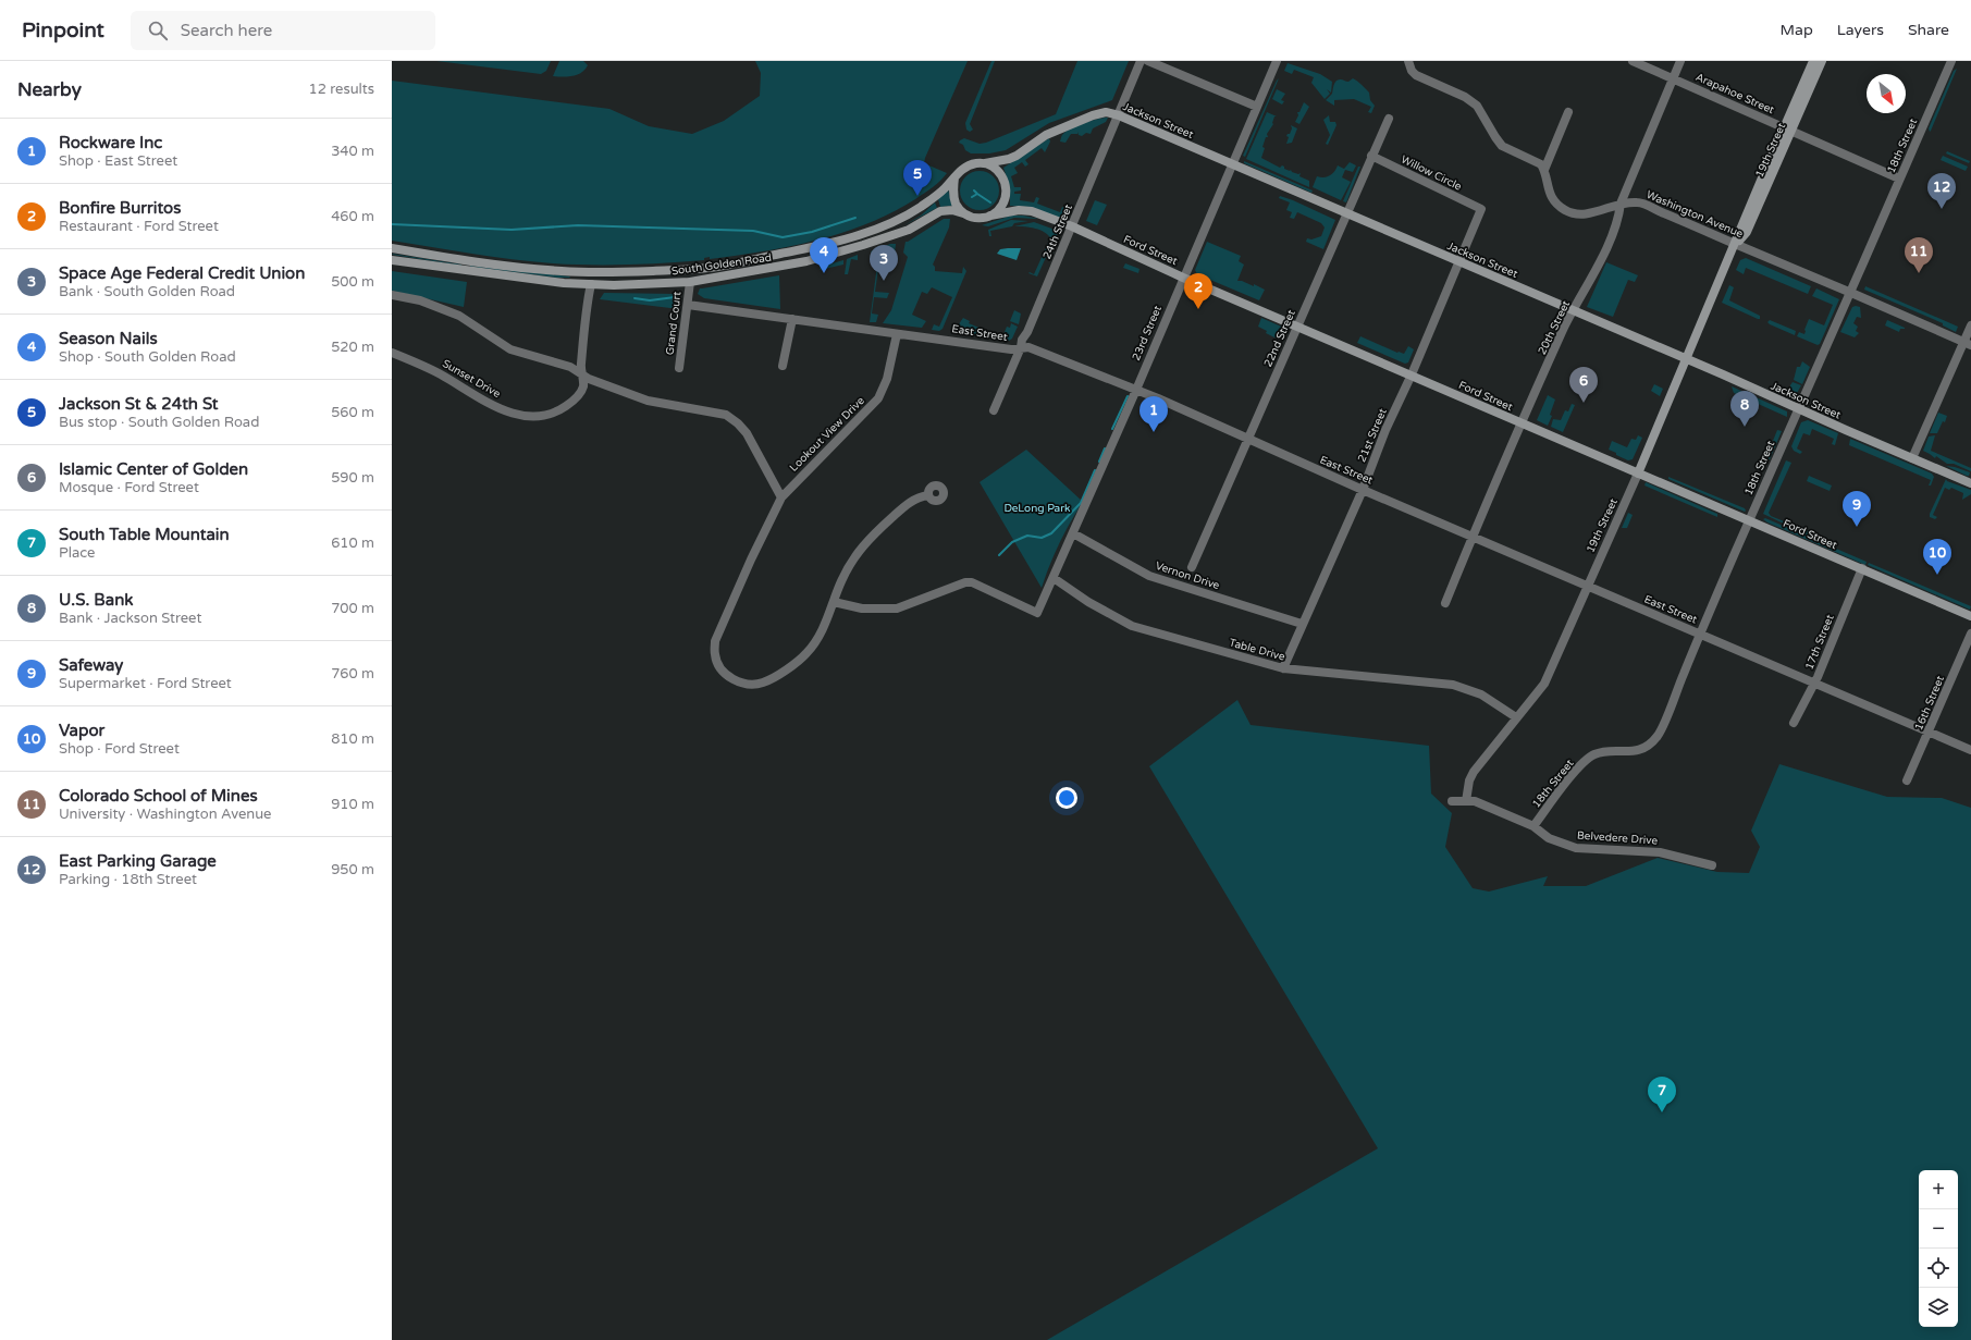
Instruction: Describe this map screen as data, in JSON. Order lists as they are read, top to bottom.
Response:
{
  "streets": {
    "main road": [
      "Jackson Street",
      "19th Street",
      "Ford Street",
      "South Golden Road"
    ],
    "street": [
      "Arapahoe Street",
      "18th Street",
      "Willow Circle",
      "Washington Avenue",
      "24th Street",
      "Grand Court",
      "20th Street",
      "East Street",
      "23rd Street",
      "22nd Street",
      "Sunset Drive",
      "Lookout View Drive",
      "21st Street",
      "Vernon Drive",
      "17th Street",
      "Table Drive",
      "16th Street",
      "Belvedere Drive"
    ]
  },
  "crossings": [
    ["Arapahoe Street", "18th Street"],
    ["Arapahoe Street", "19th Street"],
    ["Arapahoe Street", "20th Street"],
    ["Jackson Street", "18th Street"],
    ["Jackson Street", "19th Street"],
    ["Jackson Street", "24th Street"],
    ["Jackson Street", "Ford Street"],
    ["Jackson Street", "South Golden Road"],
    ["Jackson Street", "20th Street"],
    ["Jackson Street", "23rd Street"],
    ["Jackson Street", "22nd Street"],
    ["Jackson Street", "21st Street"],
    ["18th Street", "Washington Avenue"],
    ["18th Street", "Ford Street"],
    ["18th Street", "East Street"],
    ["18th Street", "Belvedere Drive"],
    ["19th Street", "Washington Avenue"],
    ["19th Street", "Ford Street"],
    ["19th Street", "East Street"],
    ["19th Street", "Table Drive"],
    ["19th Street", "Belvedere Drive"],
    ["Willow Circle", "22nd Street"],
    ["Willow Circle", "21st Street"],
    ["Washington Avenue", "20th Street"],
    ["24th Street", "Ford Street"],
    ["24th Street", "East Street"],
    ["Ford Street", "South Golden Road"],
    ["Ford Street", "20th Street"],
    ["Ford Street", "23rd Street"],
    ["Ford Street", "22nd Street"],
    ["Ford Street", "21st Street"],
    ["Ford Street", "17th Street"],
    ["South Golden Road", "Grand Court"],
    ["South Golden Road", "Sunset Drive"],
    ["Grand Court", "East Street"],
    ["20th Street", "East Street"],
    ["East Street", "23rd Street"],
    ["East Street", "22nd Street"],
    ["East Street", "Lookout View Drive"],
    ["East Street", "21st Street"],
    ["East Street", "17th Street"],
    ["East Street", "16th Street"],
    ["23rd Street", "Lookout View Drive"],
    ["23rd Street", "Vernon Drive"],
    ["23rd Street", "Table Drive"],
    ["21st Street", "Vernon Drive"],
    ["21st Street", "Table Drive"]
  ],
  "parks": ["DeLong Park"],
  "north": "bottom right",
  "page": {
    "header": "Pinpoint",
    "search": "Search here",
    "nav": ["Map", "Layers", "Share"],
    "heading": ["Nearby", "12 results"],
    "list": [
      {
        "mark": "1",
        "name": "Rockware Inc",
        "note": "Shop · East Street",
        "value": "340 m"
      },
      {
        "mark": "2",
        "name": "Bonfire Burritos",
        "note": "Restaurant · Ford Street",
        "value": "460 m"
      },
      {
        "mark": "3",
        "name": "Space Age Federal Credit Union",
        "note": "Bank · South Golden Road",
        "value": "500 m"
      },
      {
        "mark": "4",
        "name": "Season Nails",
        "note": "Shop · South Golden Road",
        "value": "520 m"
      },
      {
        "mark": "5",
        "name": "Jackson St & 24th St",
        "note": "Bus stop · South Golden Road",
        "value": "560 m"
      },
      {
        "mark": "6",
        "name": "Islamic Center of Golden",
        "note": "Mosque · Ford Street",
        "value": "590 m"
      },
      {
        "mark": "7",
        "name": "South Table Mountain",
        "note": "Place",
        "value": "610 m"
      },
      {
        "mark": "8",
        "name": "U.S. Bank",
        "note": "Bank · Jackson Street",
        "value": "700 m"
      },
      {
        "mark": "9",
        "name": "Safeway",
        "note": "Supermarket · Ford Street",
        "value": "760 m"
      },
      {
        "mark": "10",
        "name": "Vapor",
        "note": "Shop · Ford Street",
        "value": "810 m"
      },
      {
        "mark": "11",
        "name": "Colorado School of Mines",
        "note": "University · Washington Avenue",
        "value": "910 m"
      },
      {
        "mark": "12",
        "name": "East Parking Garage",
        "note": "Parking · 18th Street",
        "value": "950 m"
      }
    ],
    "pins": [
      "5",
      "12",
      "4",
      "11",
      "3",
      "2",
      "6",
      "8",
      "1",
      "9",
      "10",
      "7"
    ],
    "map_buttons": ["+", "−"]
  }
}
